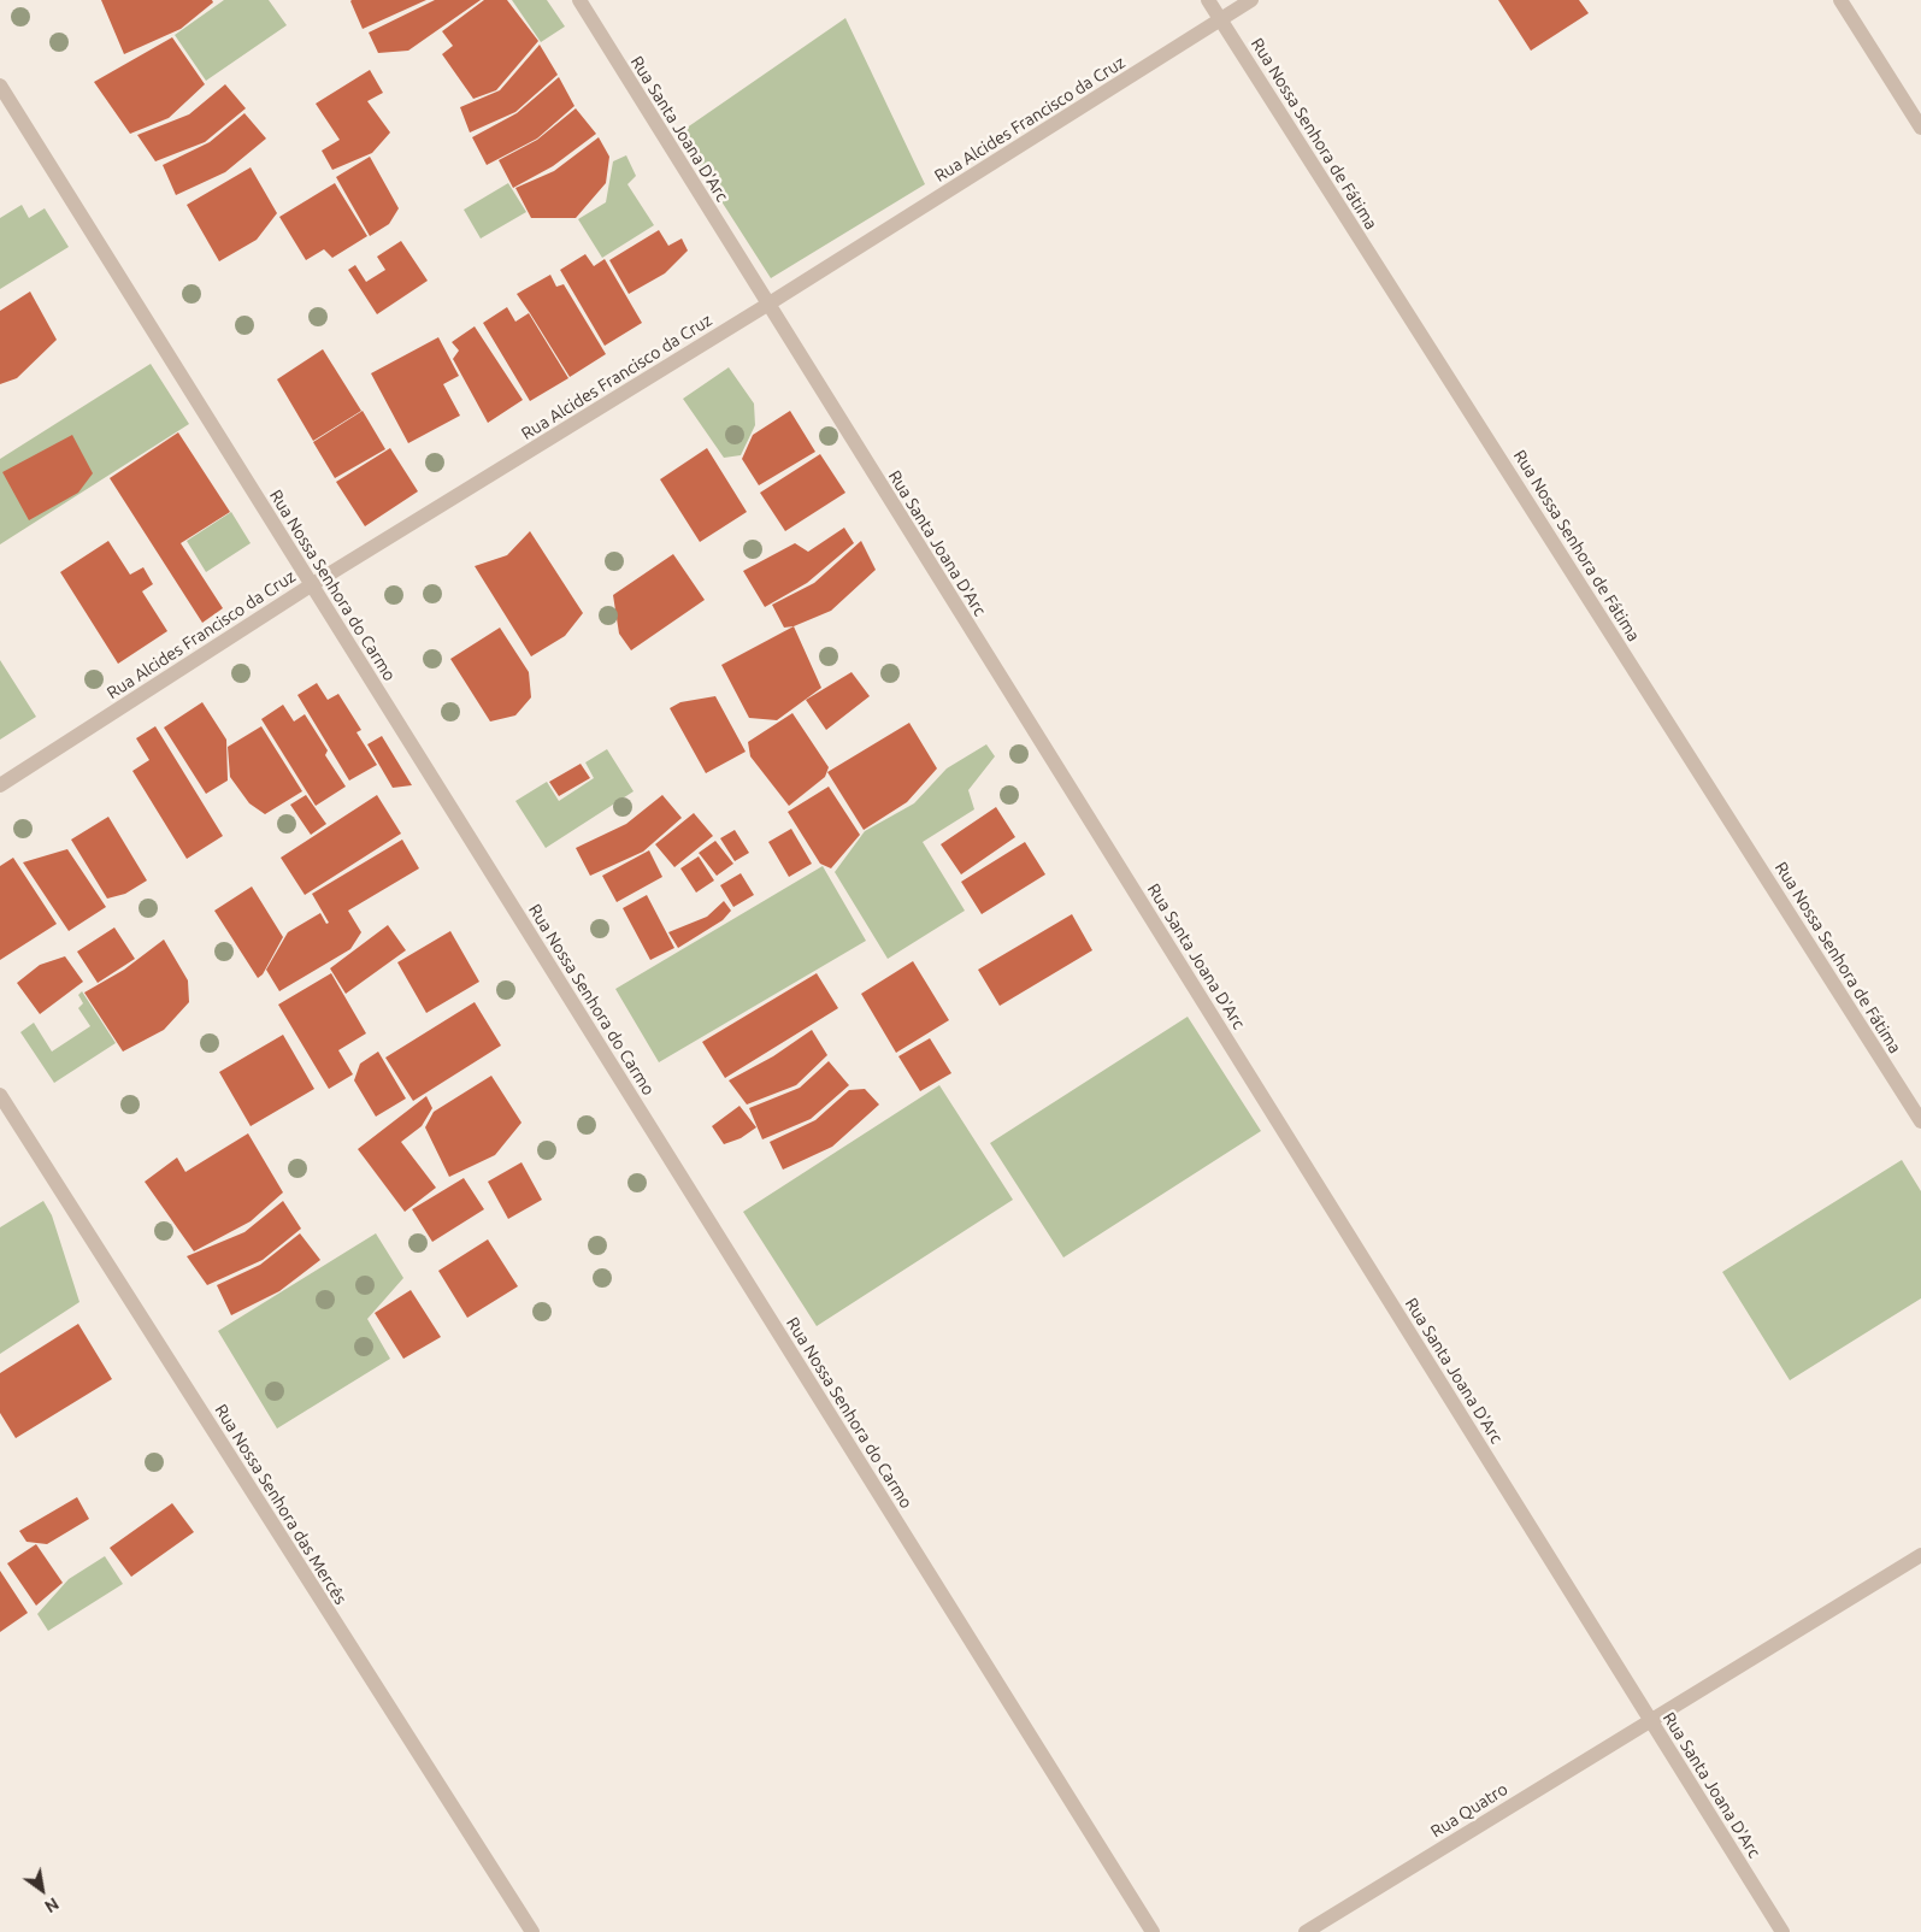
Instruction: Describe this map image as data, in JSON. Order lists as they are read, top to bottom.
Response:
{
  "streets": {
    "street": [
      "Rua Alcides Francisco da Cruz",
      "Rua Santa Joana D'Arc",
      "Rua Nossa Senhora de Fátima",
      "Rua Nossa Senhora do Carmo",
      "Rua Nossa Senhora das Mercês",
      "Rua Quatro"
    ]
  },
  "crossings": [
    ["Rua Alcides Francisco da Cruz", "Rua Santa Joana D'Arc"],
    ["Rua Alcides Francisco da Cruz", "Rua Nossa Senhora de Fátima"],
    ["Rua Alcides Francisco da Cruz", "Rua Nossa Senhora do Carmo"],
    ["Rua Santa Joana D'Arc", "Rua Quatro"]
  ],
  "north": "bottom right"
}
